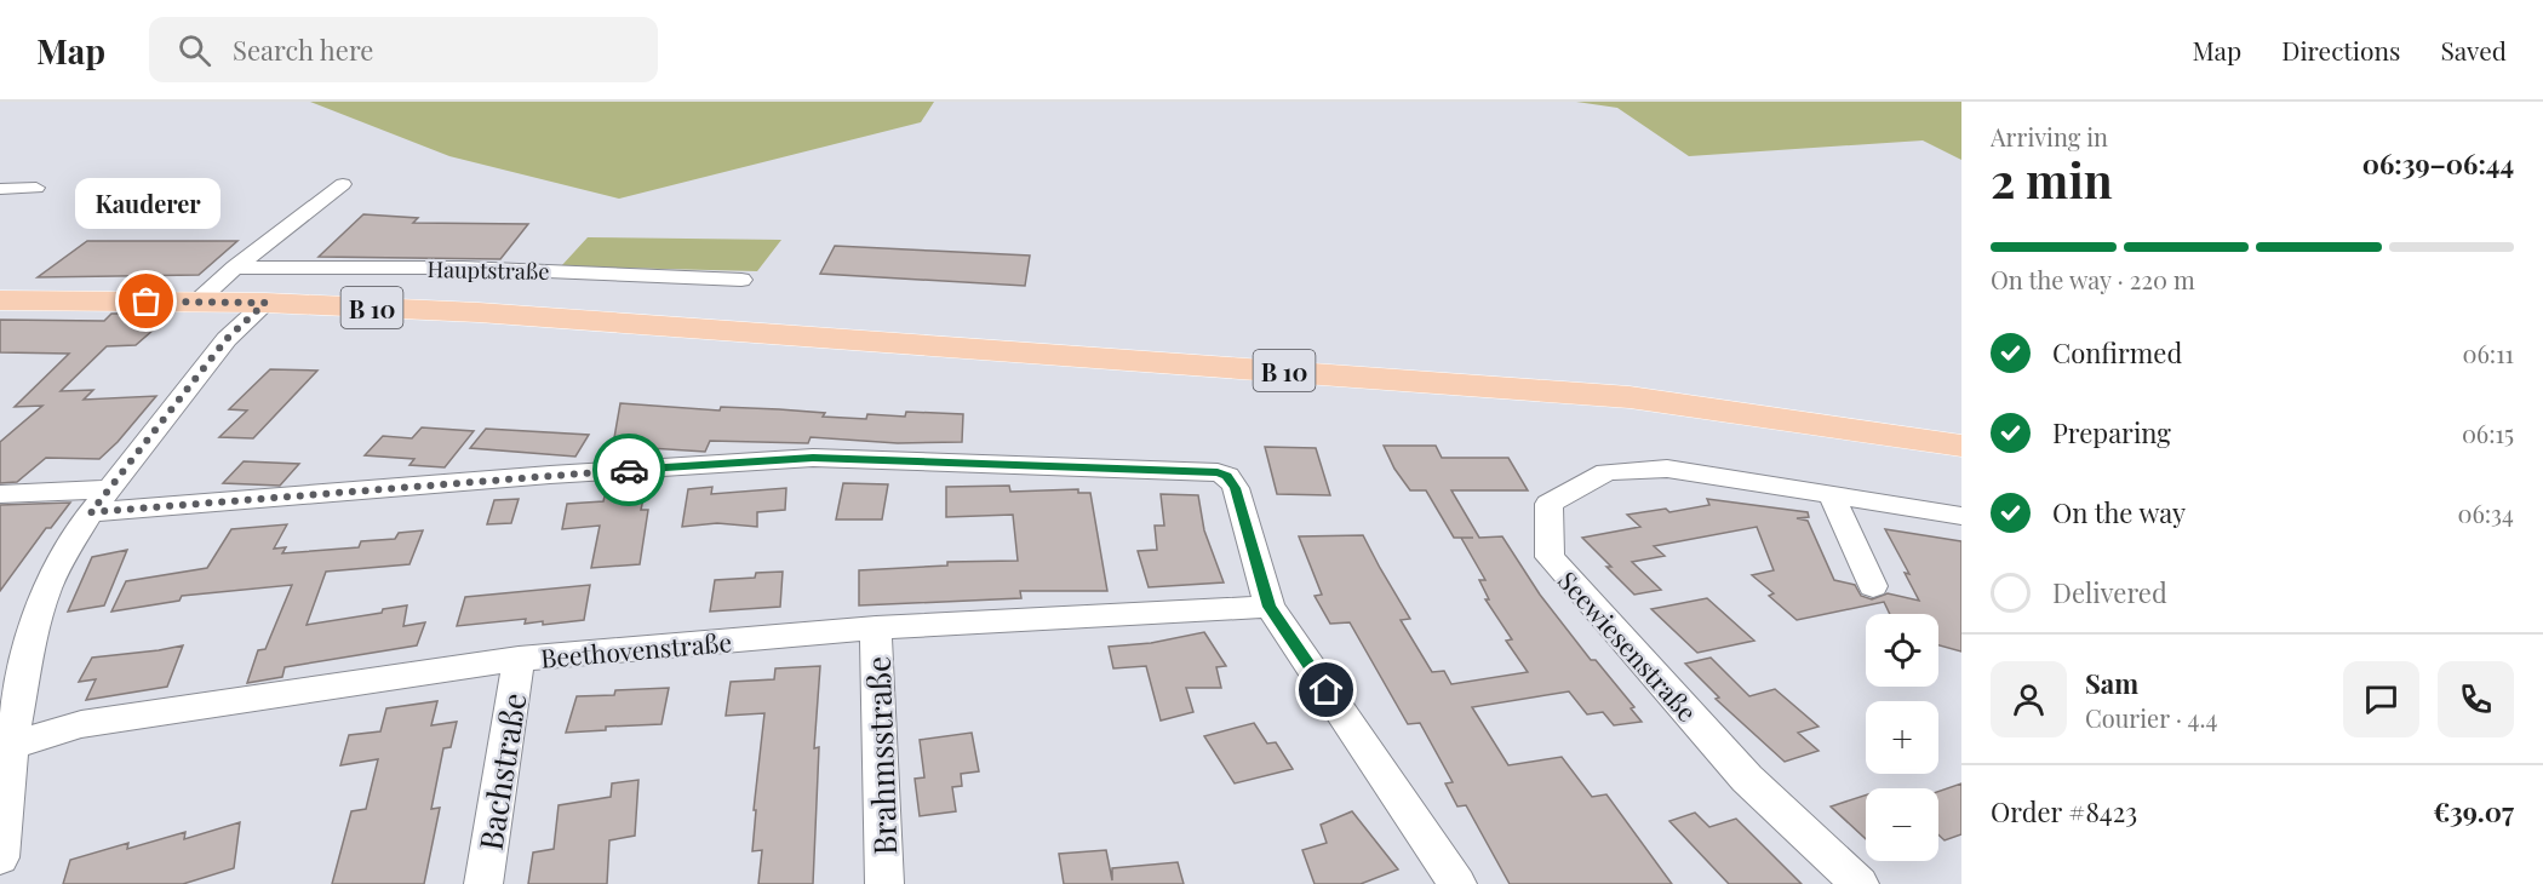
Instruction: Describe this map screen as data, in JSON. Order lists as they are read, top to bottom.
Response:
{
  "streets": {
    "main road": ["Hauptstraße", "B 10"],
    "street": [
      "Seewiesenstraße",
      "Beethovenstraße",
      "Brahmsstraße",
      "Bachstraße"
    ]
  },
  "crossings": [
    ["Beethovenstraße", "Brahmsstraße"],
    ["Beethovenstraße", "Bachstraße"]
  ],
  "places": ["Kauderer"],
  "page": {
    "header": "Map",
    "search": "Search here",
    "nav": ["Map", "Directions", "Saved"],
    "heading": ["2 min", "Arriving in", "06:39–06:44"],
    "panel": [
      "Sam",
      "Courier · 4.4",
      "Order #8423",
      "€39.07"
    ],
    "bubble": "Kauderer",
    "bar": "On the way · 220 m",
    "list": [
      ["Confirmed", "06:11"],
      ["Preparing", "06:15"],
      ["On the way", "06:34"],
      "Delivered"
    ],
    "map_buttons": ["+", "−"]
  }
}
